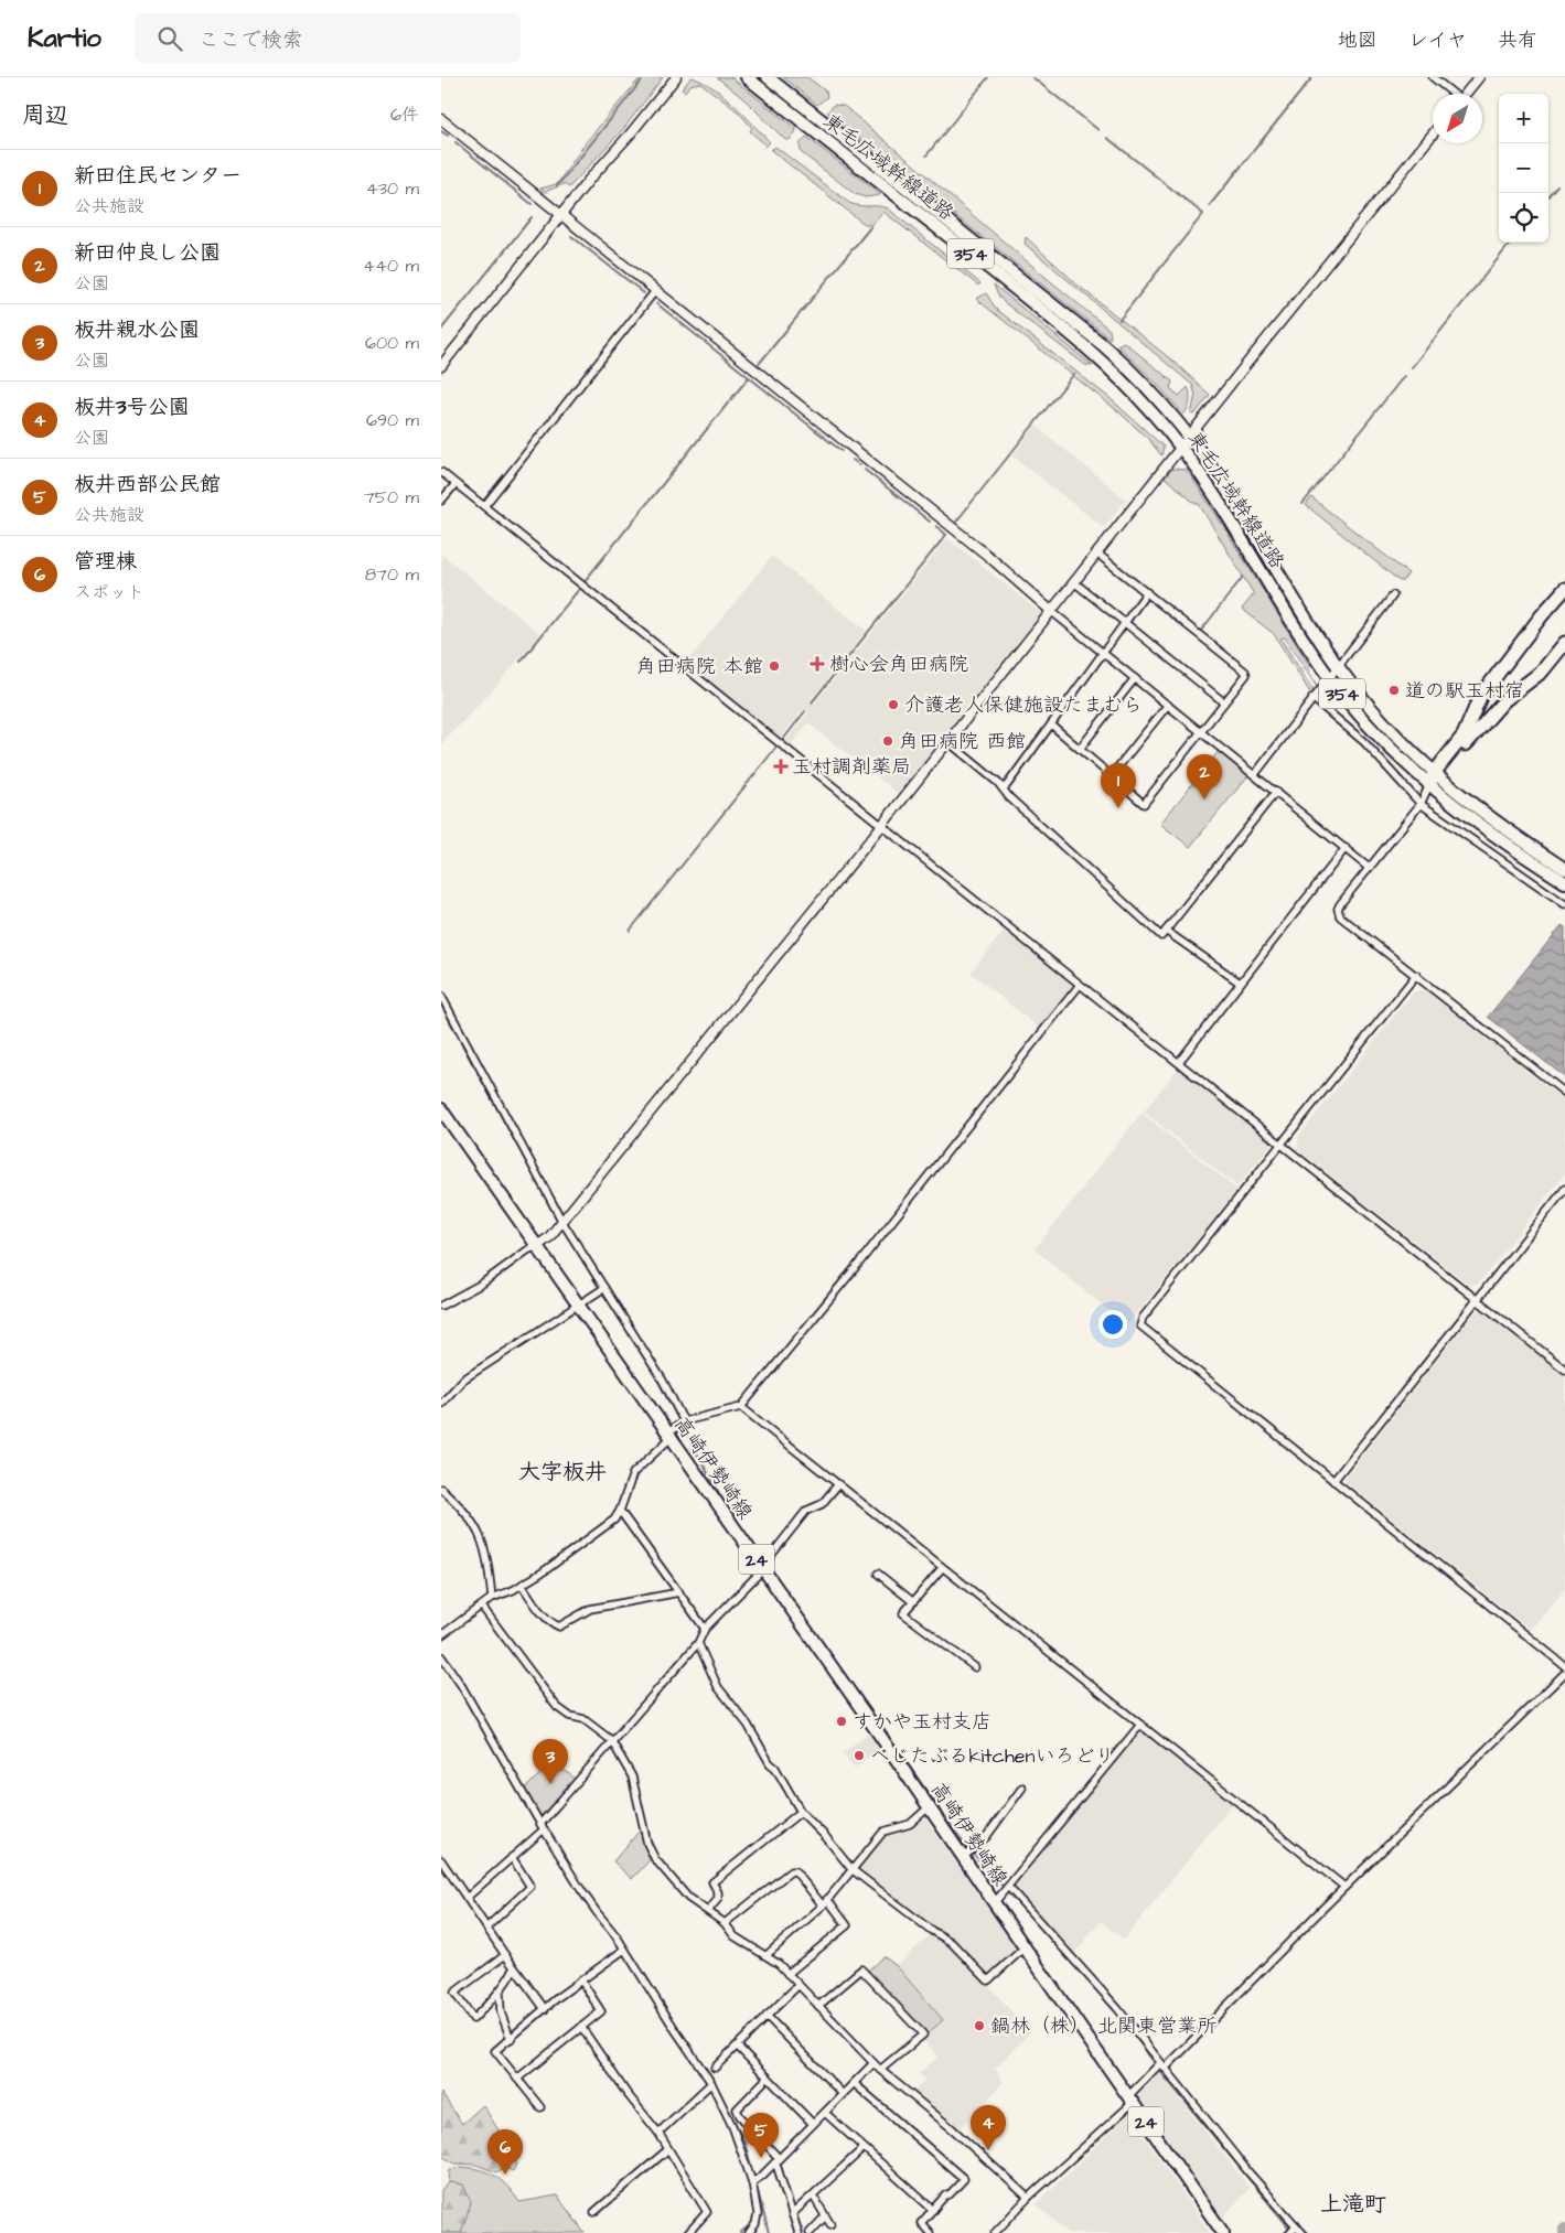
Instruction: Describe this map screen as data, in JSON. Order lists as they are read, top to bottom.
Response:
{
  "streets": {
    "main road": [
      "東毛広域幹線道路",
      "354",
      "高崎伊勢崎線",
      "24"
    ]
  },
  "crossings": [
    ["高崎伊勢崎線", "24"]
  ],
  "districts": ["大字板井", "上滝町"],
  "places": {
    "health": ["樹心会角田病院", "玉村調剤薬局"],
    "other": [
      "角田病院 本館",
      "道の駅玉村宿",
      "介護老人保健施設たまむら",
      "角田病院 西館",
      "すかや玉村支店",
      "べじたぶるkitchenいろどり",
      "鍋林（株） 北関東営業所"
    ]
  },
  "north": "bottom left",
  "page": {
    "header": "Kartio",
    "search": "ここで検索",
    "nav": ["地図", "レイヤ", "共有"],
    "heading": ["周辺", "6件"],
    "map_buttons": ["+", "−"],
    "list": [
      {
        "mark": "1",
        "name": "新田住民センター",
        "note": "公共施設",
        "value": "430 m"
      },
      {
        "mark": "2",
        "name": "新田仲良し公園",
        "note": "公園",
        "value": "440 m"
      },
      {
        "mark": "3",
        "name": "板井親水公園",
        "note": "公園",
        "value": "600 m"
      },
      {
        "mark": "4",
        "name": "板井3号公園",
        "note": "公園",
        "value": "690 m"
      },
      {
        "mark": "5",
        "name": "板井西部公民館",
        "note": "公共施設",
        "value": "750 m"
      },
      {
        "mark": "6",
        "name": "管理棟",
        "note": "スポット",
        "value": "870 m"
      }
    ],
    "pins": [
      "2",
      "1",
      "3",
      "4",
      "5",
      "6"
    ]
  }
}
